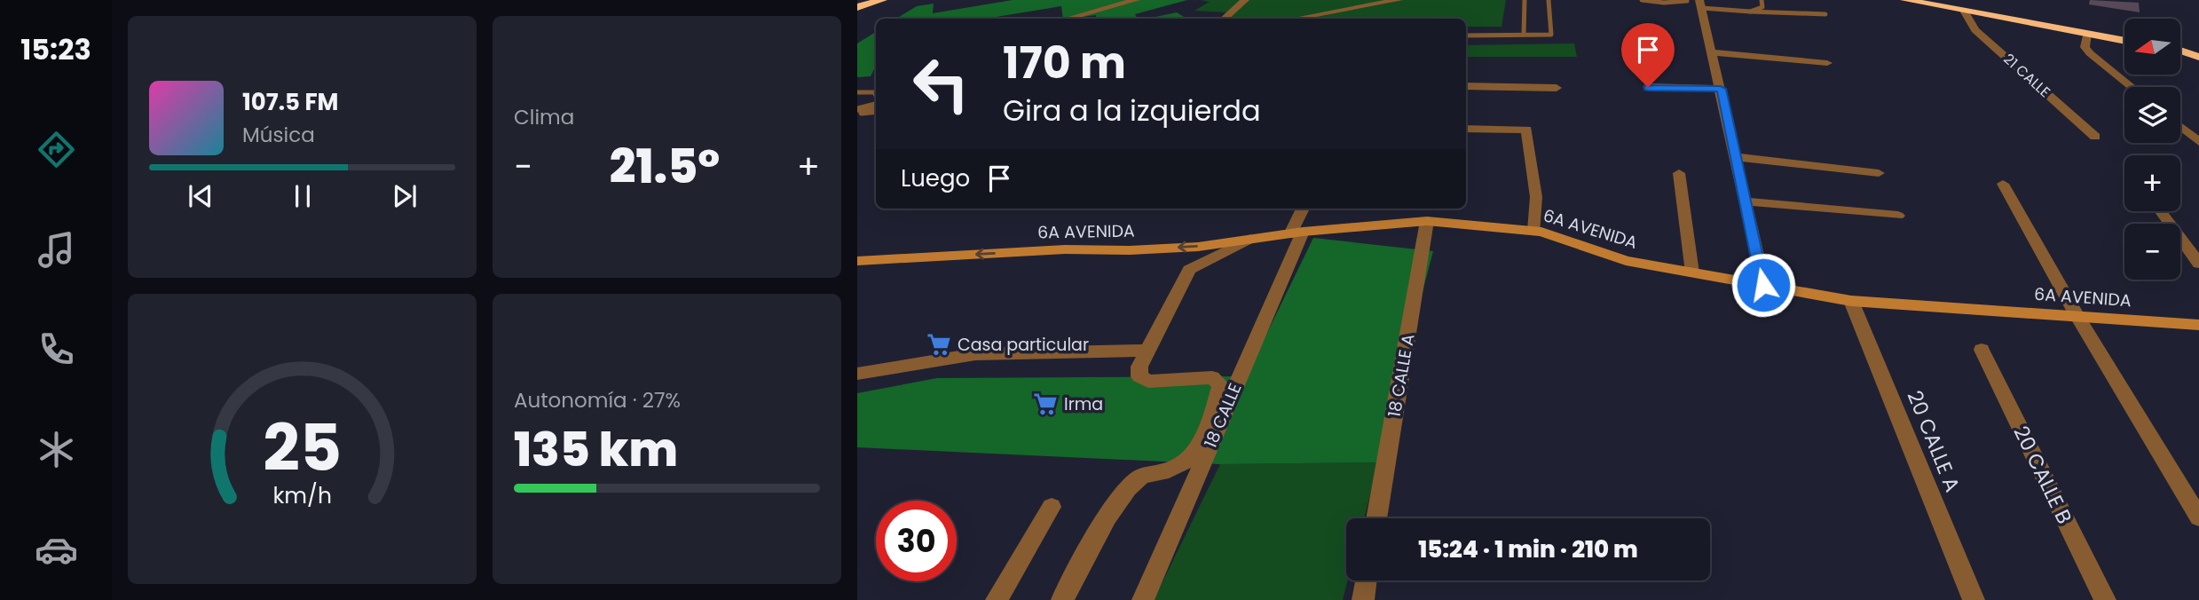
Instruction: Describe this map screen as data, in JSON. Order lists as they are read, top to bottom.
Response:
{
  "streets": {
    "street": [
      "21 CALLE",
      "6A AVENIDA",
      "18 CALLE A",
      "18 CALLE",
      "20 CALLE A",
      "20 CALLE B"
    ]
  },
  "crossings": [
    ["6A AVENIDA", "18 CALLE A"],
    ["6A AVENIDA", "18 CALLE"],
    ["6A AVENIDA", "20 CALLE A"]
  ],
  "places": {
    "supermarket": ["Casa particular", "Irma"]
  },
  "north": "left",
  "page": {
    "tabs": "15:23",
    "tile": [
      "Clima",
      ["Autonomía · 27%", "135 km"]
    ],
    "map_buttons": ["+", "−"],
    "turn": ["170 m", "Gira a la izquierda"],
    "song": ["107.5 FM", "Música"],
    "heat": ["−", "21.5°", "+"],
    "then": "Luego",
    "limit": "30",
    "trip": "15:24 · 1 min · 210 m",
    "gauge": ["25", "km/h"]
  }
}
